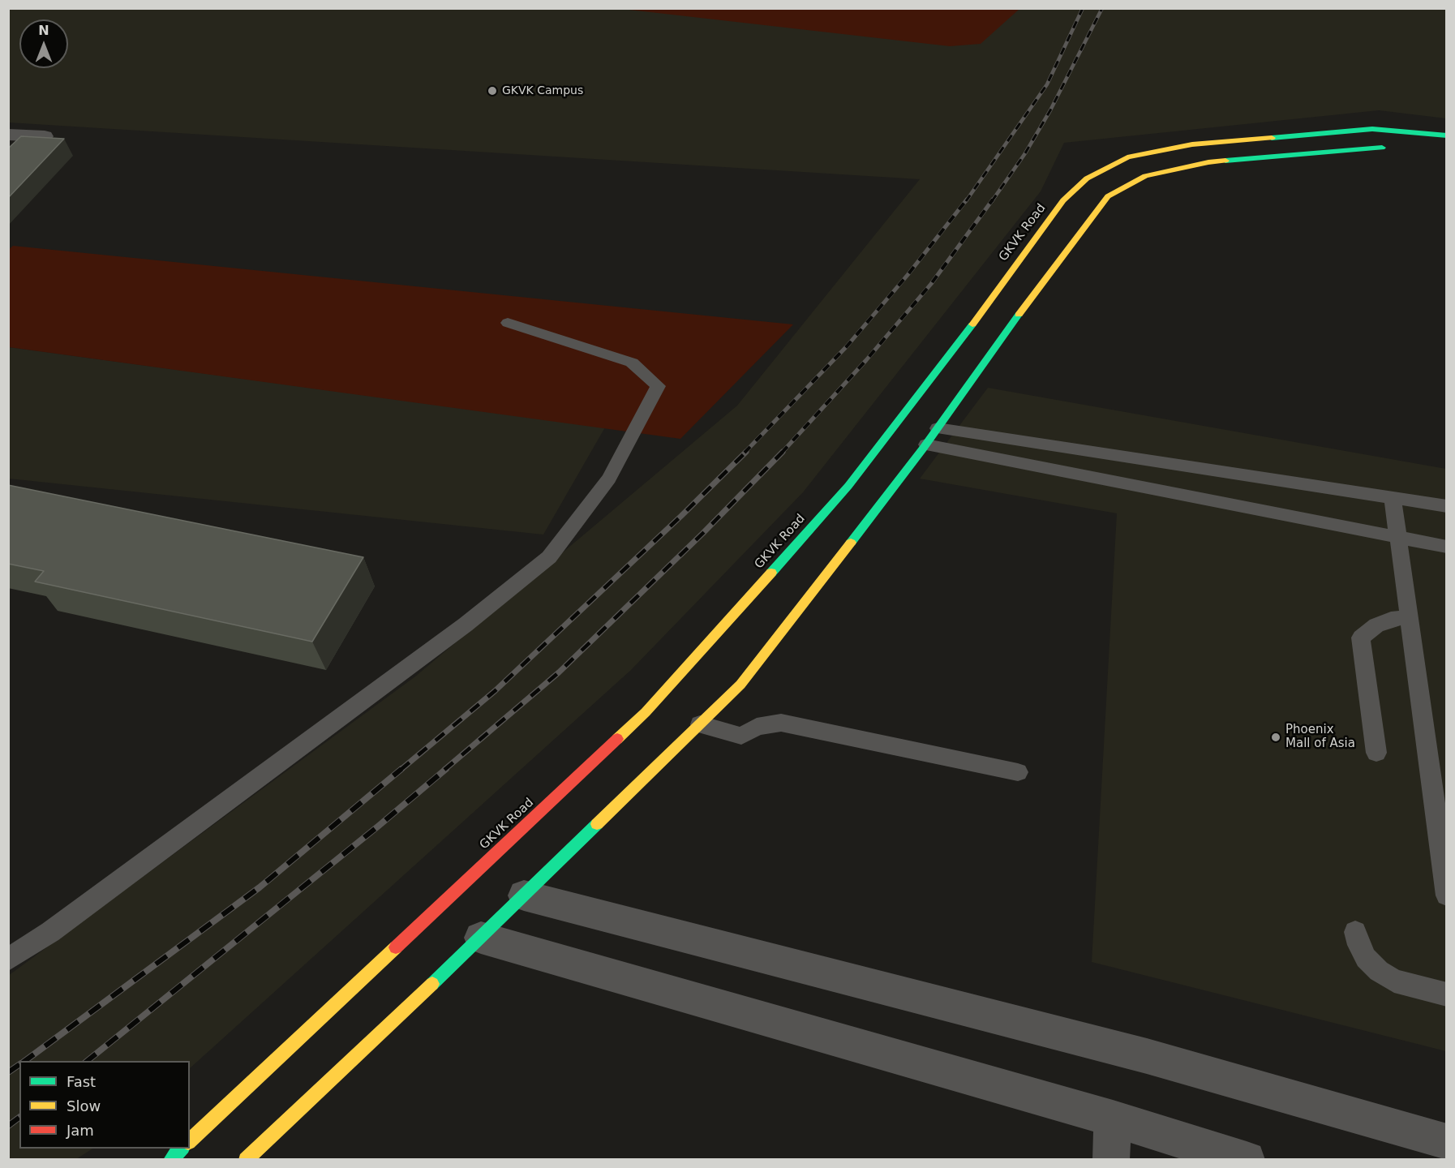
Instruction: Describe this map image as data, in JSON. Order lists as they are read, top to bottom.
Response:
{
  "streets": {
    "main road": ["GKVK Road"]
  },
  "places": ["GKVK Campus", "Phoenix Mall of Asia"],
  "legend": ["Fast", "Slow", "Jam"],
  "north": "top"
}
